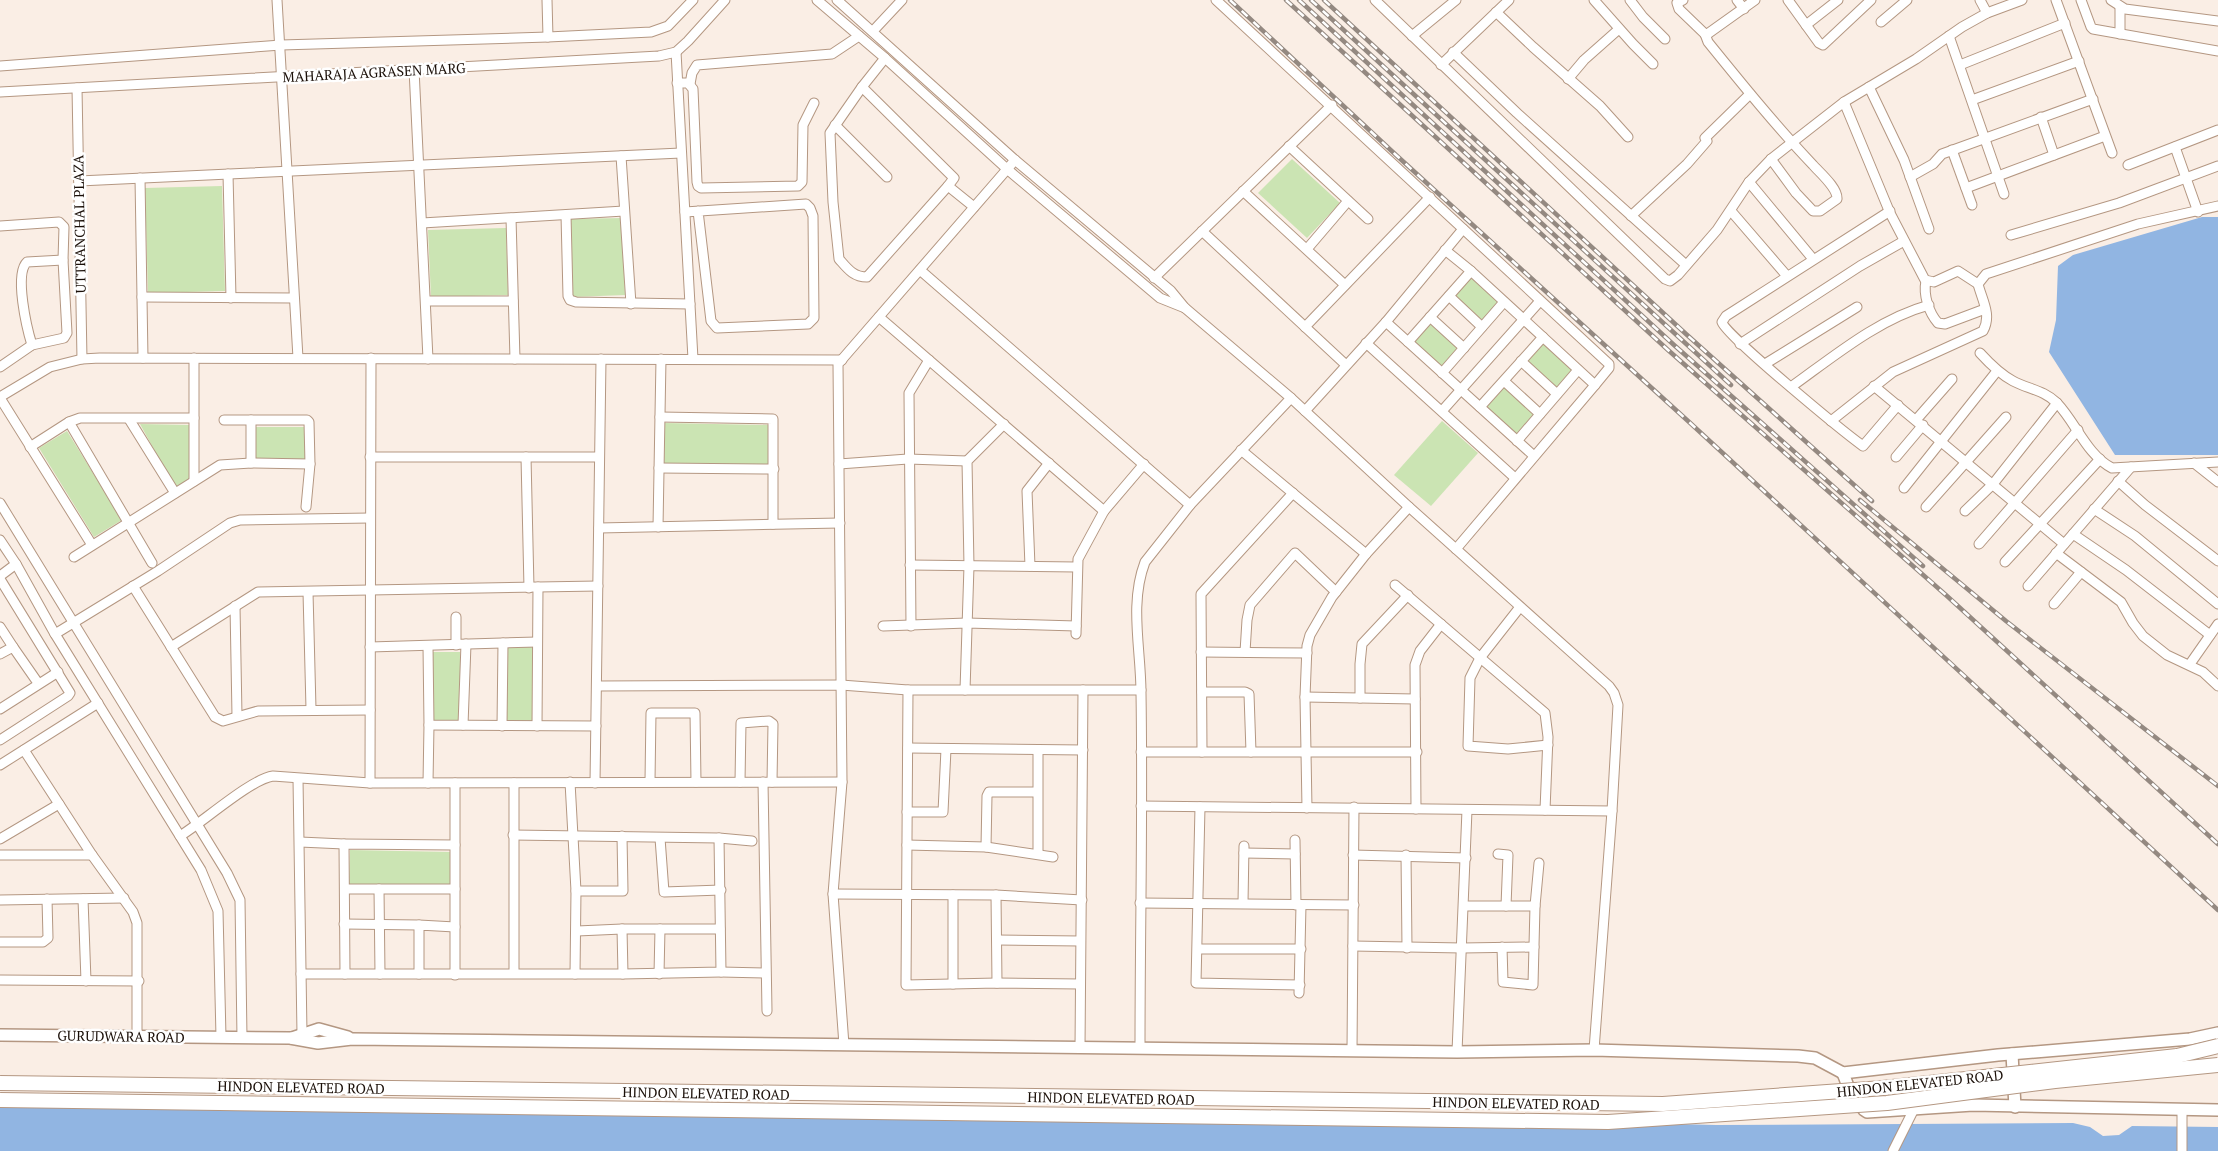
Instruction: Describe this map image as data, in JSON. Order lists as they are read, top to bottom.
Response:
{
  "streets": {
    "highway": ["HINDON ELEVATED ROAD"],
    "main road": ["GURUDWARA ROAD"],
    "street": ["MAHARAJA AGRASEN MARG", "UTTRANCHAL PLAZA"]
  },
  "crossings": [
    ["MAHARAJA AGRASEN MARG", "UTTRANCHAL PLAZA"]
  ]
}
